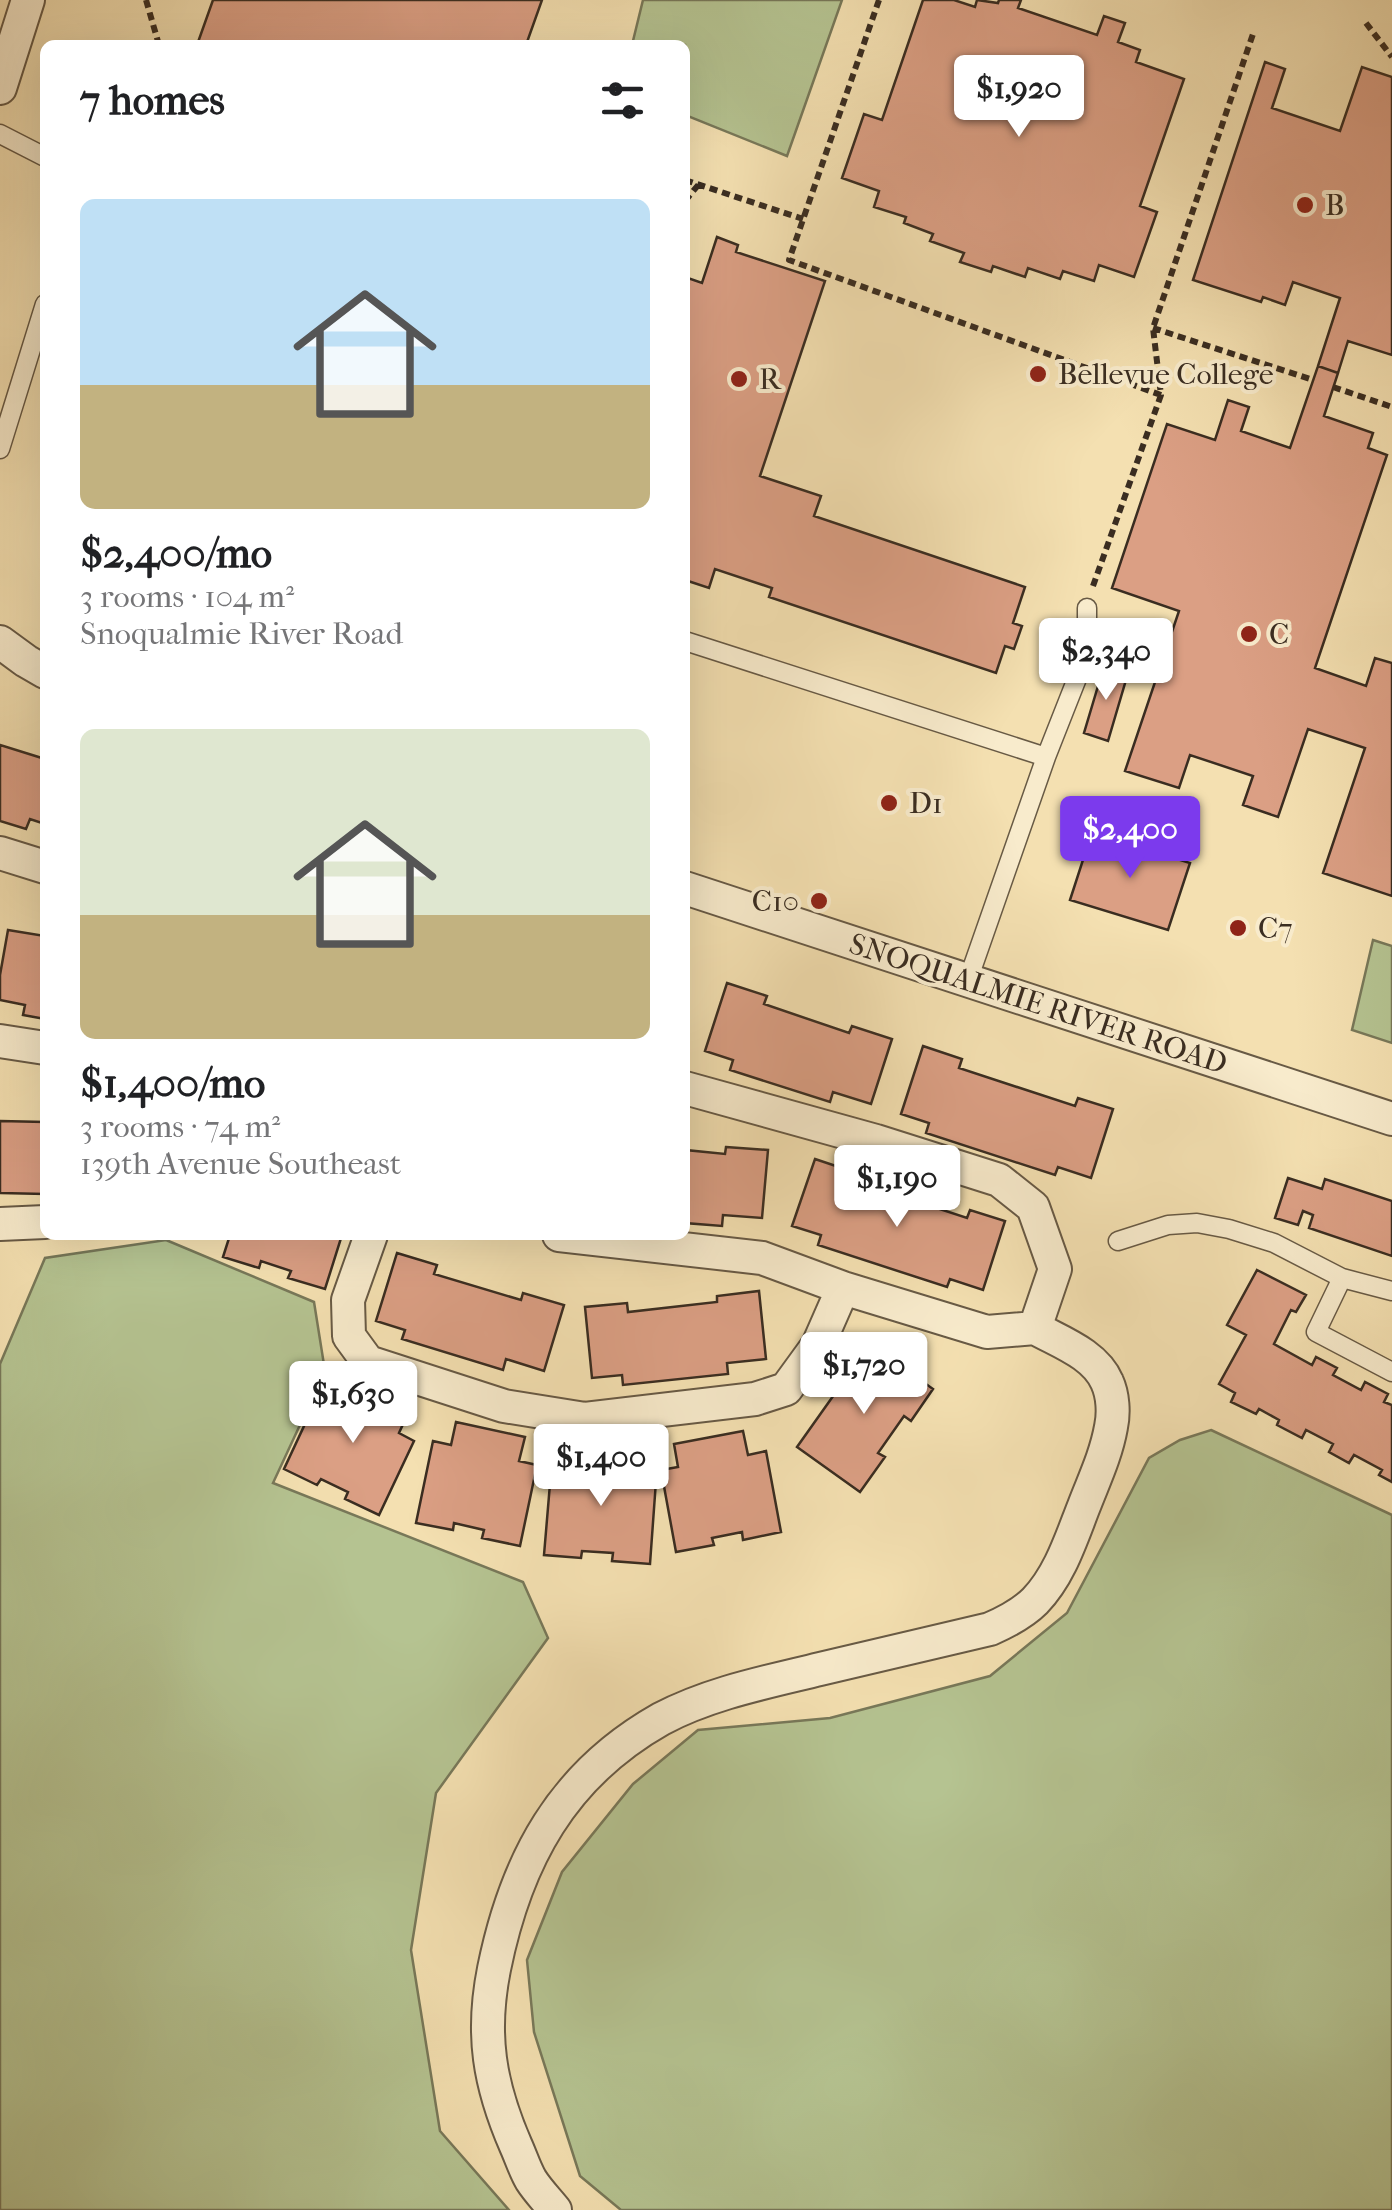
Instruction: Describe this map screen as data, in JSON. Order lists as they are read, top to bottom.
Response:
{
  "streets": {
    "street": ["SNOQUALMIE RIVER ROAD"]
  },
  "places": [
    "B",
    "Bellevue College",
    "R",
    "C",
    "D1",
    "C10",
    "C7"
  ],
  "page": {
    "heading": "7 homes",
    "price": [
      "$1,920",
      "$2,340",
      "$2,400",
      "$1,190",
      "$1,720",
      "$1,630",
      "$1,400"
    ],
    "list": [
      {
        "name": "$2,400/mo",
        "note": "3 rooms · 104 m² · Snoqualmie River Road"
      },
      {
        "name": "$1,400/mo",
        "note": "3 rooms · 74 m² · 139th Avenue Southeast"
      }
    ]
  }
}
